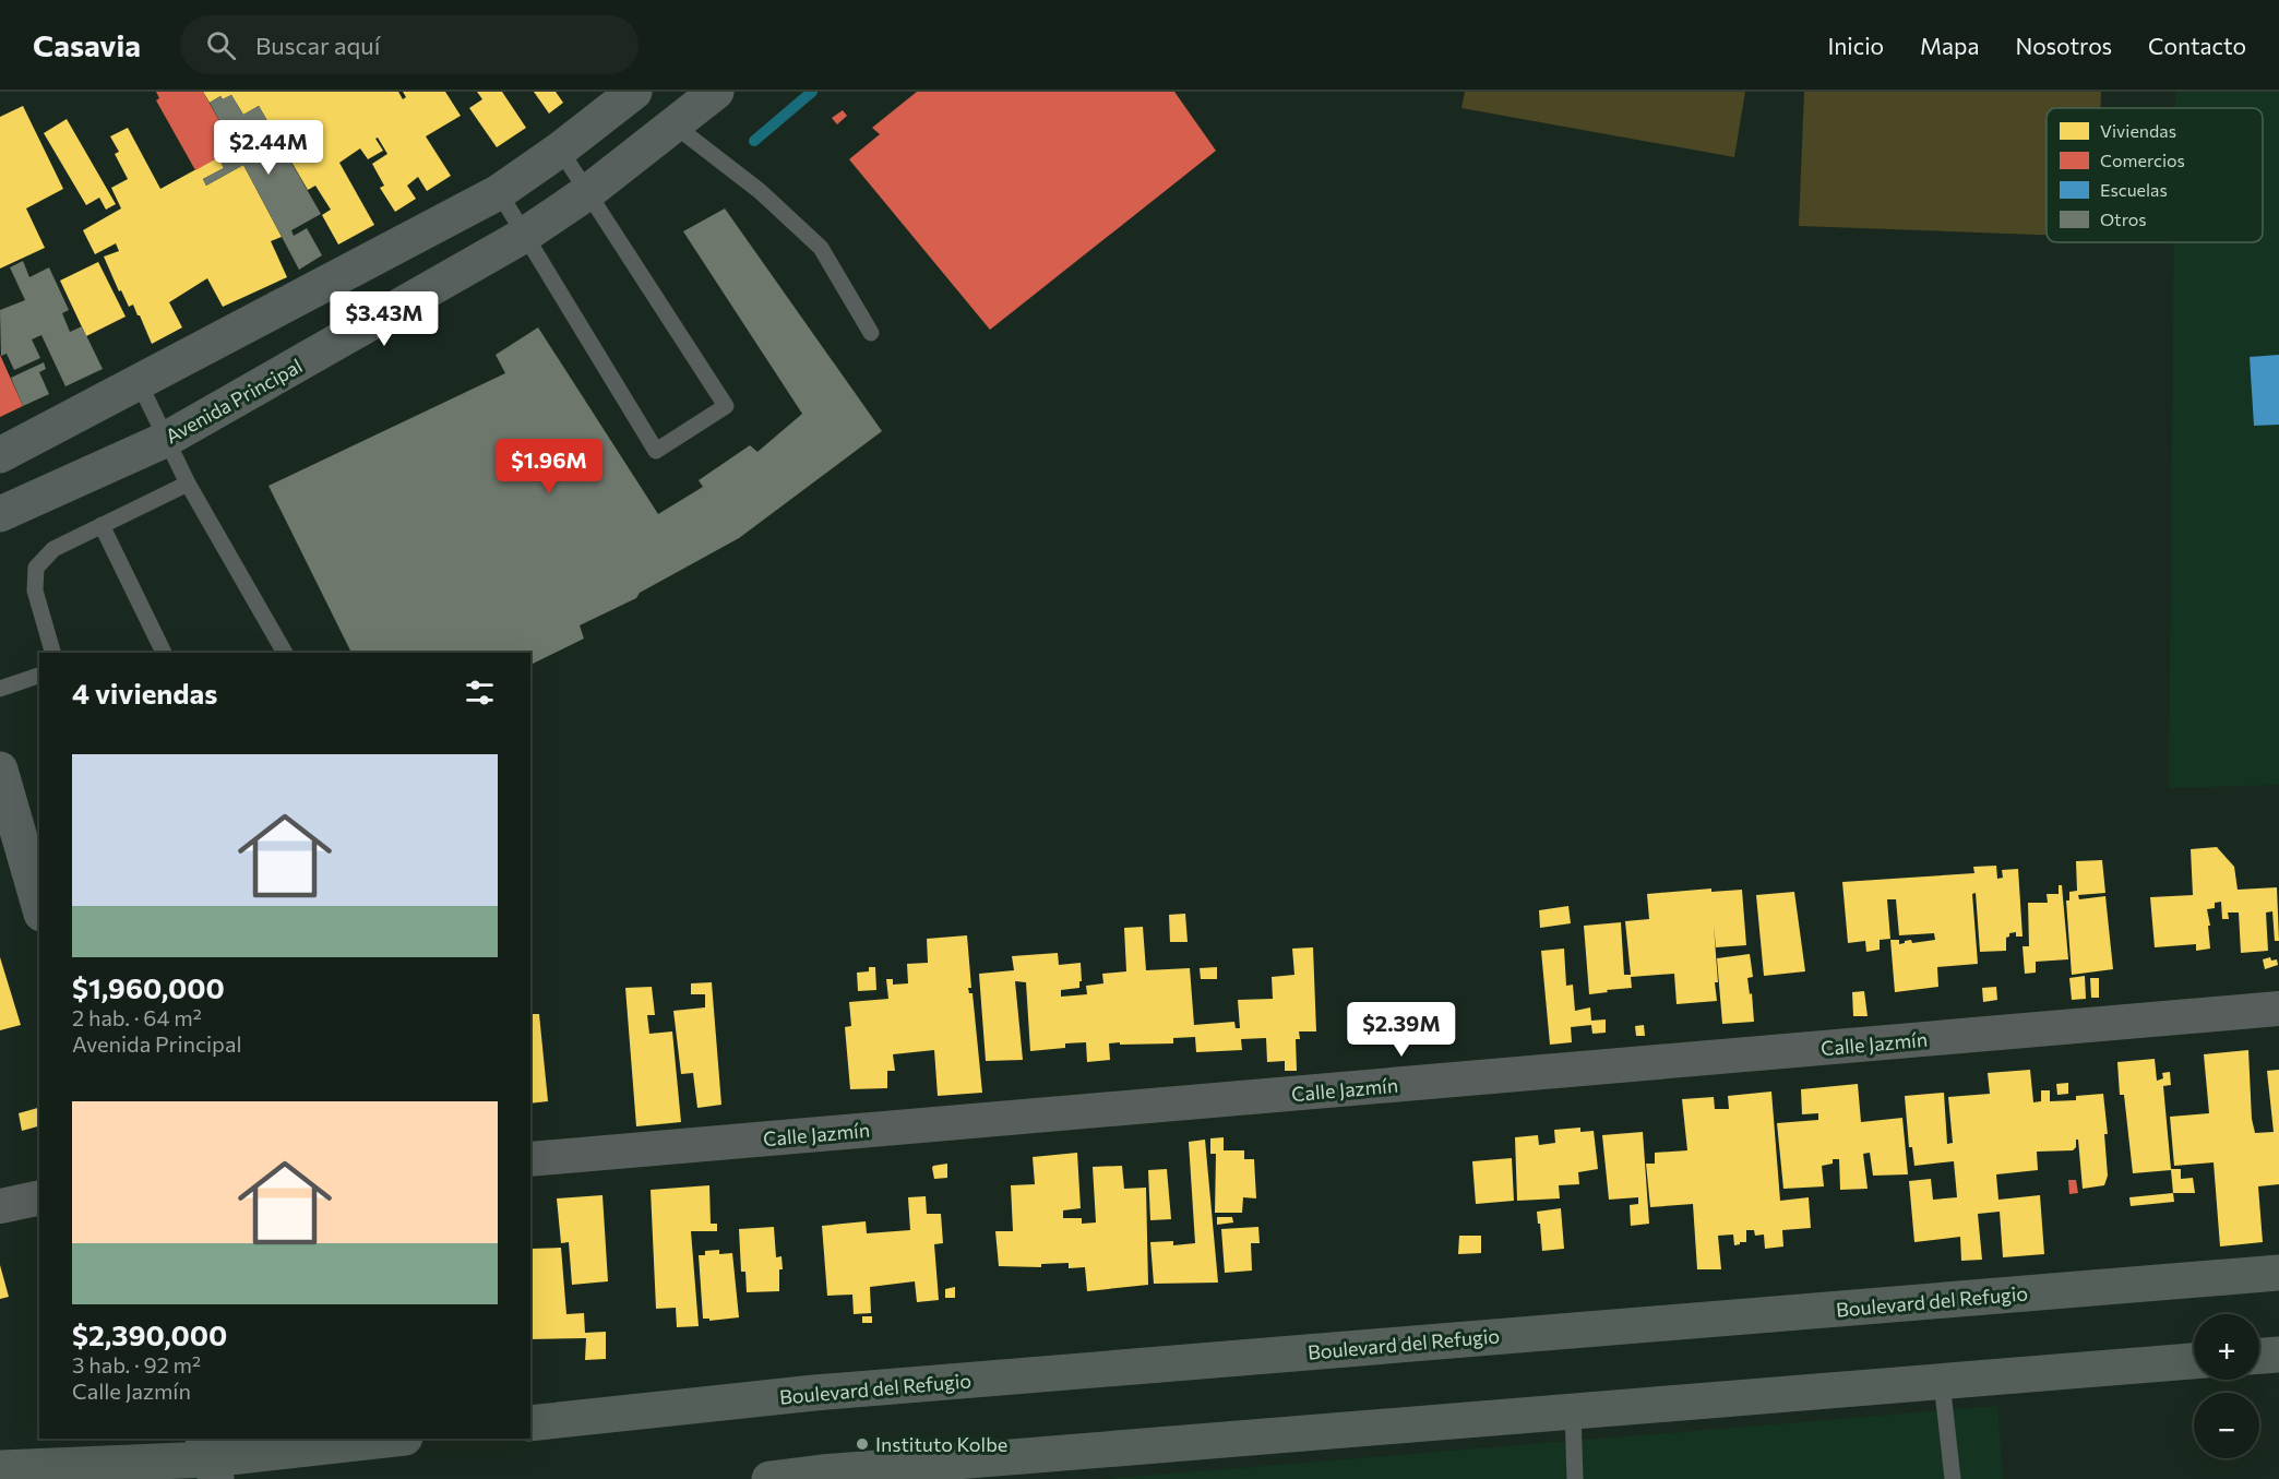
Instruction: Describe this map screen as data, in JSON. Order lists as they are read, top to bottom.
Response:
{
  "streets": {
    "main road": ["Avenida Principal", "Boulevard del Refugio"],
    "street": ["Calle Jazmín"]
  },
  "places": ["Instituto Kolbe"],
  "legend": [
    "Viviendas",
    "Comercios",
    "Escuelas",
    "Otros"
  ],
  "page": {
    "header": "Casavia",
    "search": "Buscar aquí",
    "nav": [
      "Inicio",
      "Mapa",
      "Nosotros",
      "Contacto"
    ],
    "price": [
      "$2.44M",
      "$3.43M",
      "$1.96M",
      "$2.39M"
    ],
    "heading": "4 viviendas",
    "list": [
      {
        "name": "$1,960,000",
        "note": "2 hab. · 64 m² · Avenida Principal"
      },
      {
        "name": "$2,390,000",
        "note": "3 hab. · 92 m² · Calle Jazmín"
      }
    ],
    "map_buttons": ["+", "−"]
  }
}
